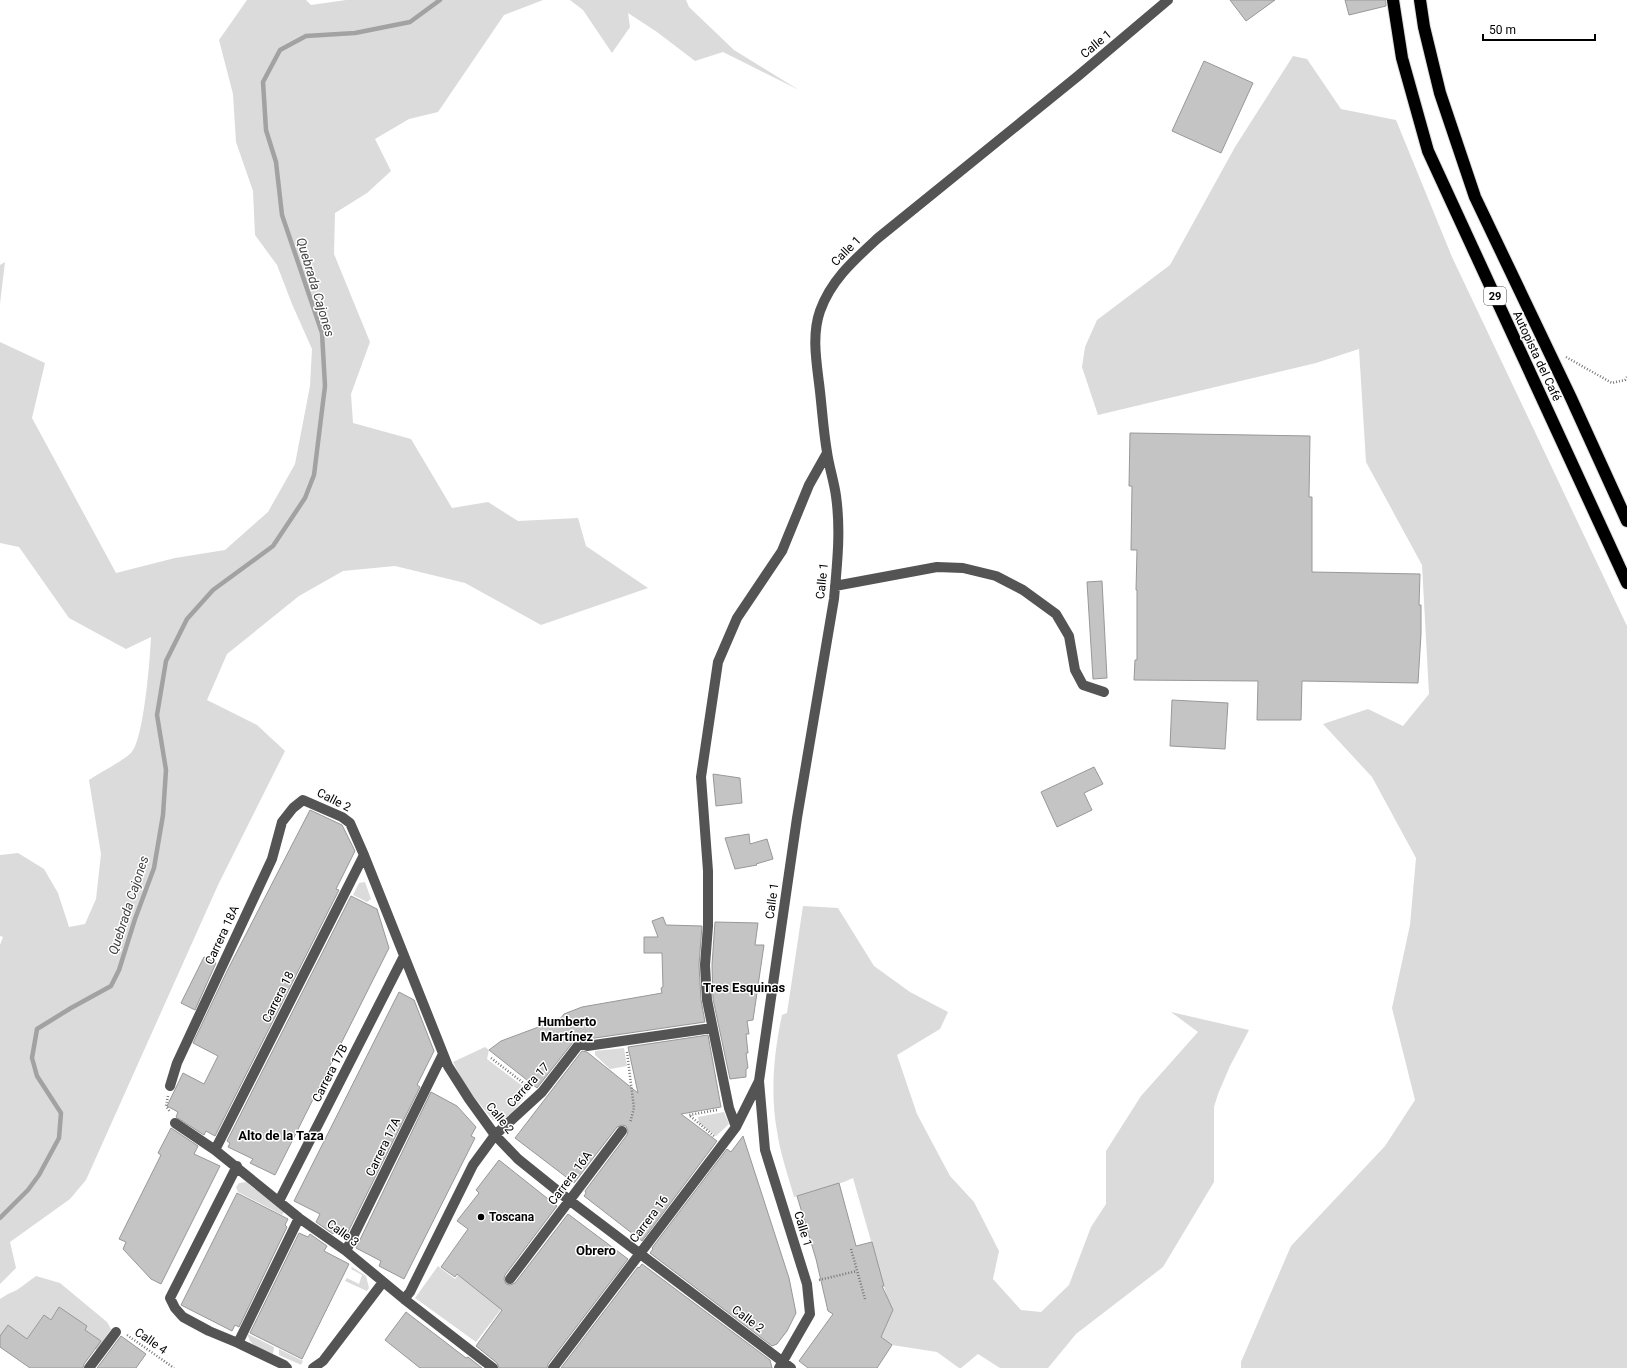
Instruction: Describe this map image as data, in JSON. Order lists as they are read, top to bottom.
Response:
{
  "streets": {
    "highway": ["29", "Autopista del Café"],
    "street": [
      "Calle 1",
      "Calle 2",
      "Carrera 18A",
      "Carrera 18",
      "Carrera 17B",
      "Carrera 17",
      "Carrera 17A",
      "Carrera 16A",
      "Carrera 16",
      "Calle 3"
    ],
    "path": ["Calle 4"]
  },
  "crossings": [
    ["Calle 1", "Calle 2"],
    ["Calle 1", "Carrera 16"],
    ["Calle 2", "Carrera 18A"],
    ["Calle 2", "Carrera 18"],
    ["Calle 2", "Carrera 17B"],
    ["Calle 2", "Carrera 17"],
    ["Calle 2", "Carrera 17A"],
    ["Calle 2", "Carrera 16A"],
    ["Calle 2", "Carrera 16"],
    ["Carrera 18", "Calle 3"],
    ["Carrera 17B", "Calle 3"],
    ["Carrera 17", "Calle 3"],
    ["Carrera 17A", "Calle 3"]
  ],
  "districts": [
    "Tres Esquinas",
    "Humberto Martínez",
    "Alto de la Taza",
    "Obrero"
  ],
  "water": ["Quebrada Cajones"],
  "places": ["Toscana"],
  "scale_bar": "50 m"
}
